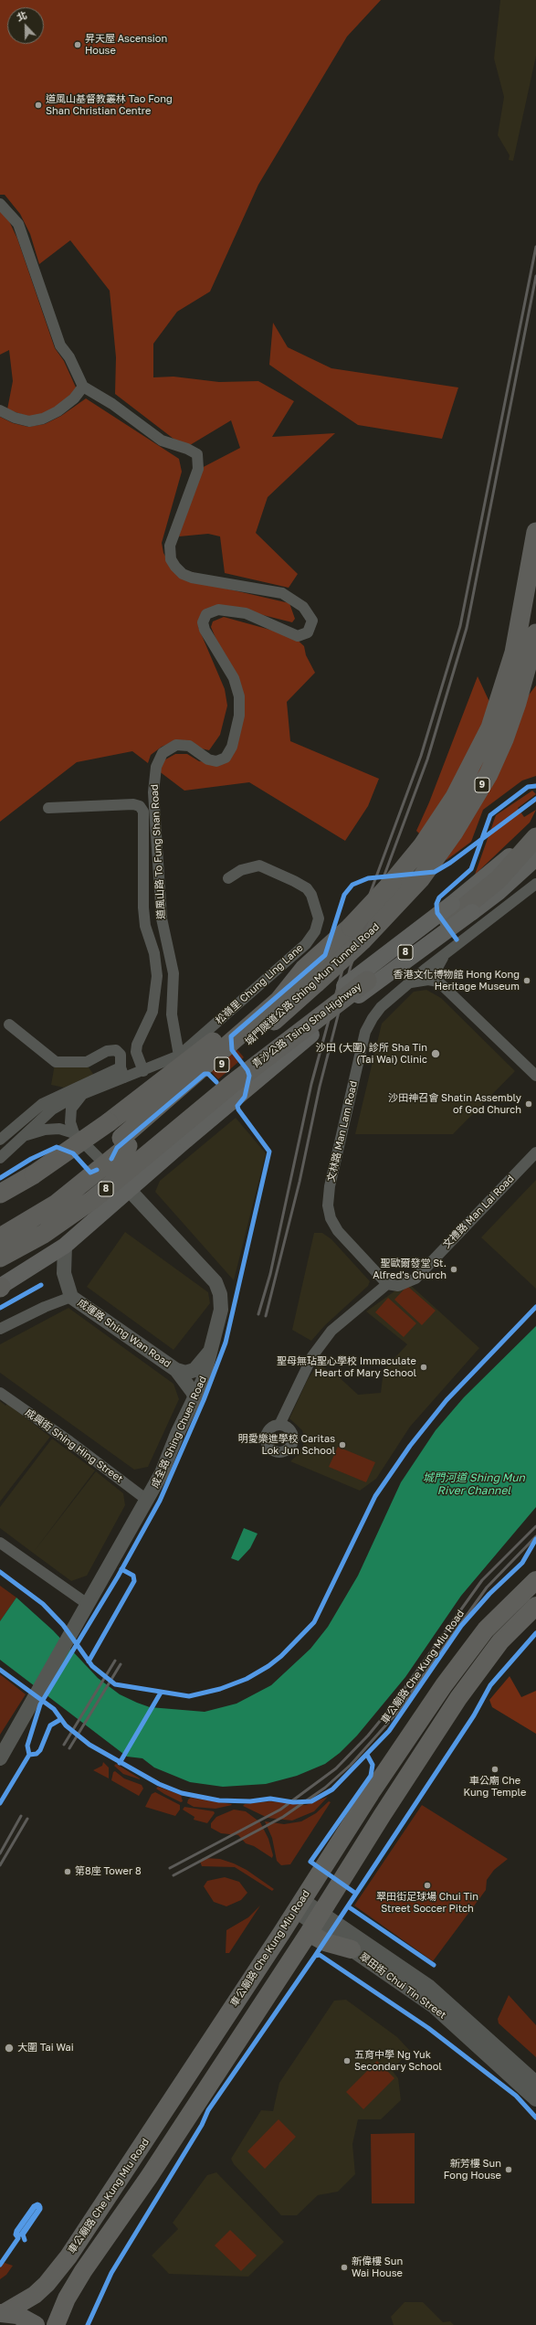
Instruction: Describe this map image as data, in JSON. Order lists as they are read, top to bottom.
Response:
{
  "streets": {
    "highway": [
      "9",
      "8",
      "城門隧道公路 Shing Mun Tunnel Road",
      "青沙公路 Tsing Sha Highway"
    ],
    "main road": ["車公廟路 Che Kung Miu Road"],
    "street": [
      "道風山路 To Fung Shan Road",
      "松嶺里 Chung Ling Lane",
      "文林路 Man Lam Road",
      "文禮路 Man Lai Road",
      "成運路 Shing Wan Road",
      "成全路 Shing Chuen Road",
      "成興街 Shing Hing Street",
      "翠田街 Chui Tin Street"
    ]
  },
  "crossings": [
    ["道風山路 To Fung Shan Road", "松嶺里 Chung Ling Lane"],
    ["文林路 Man Lam Road", "文禮路 Man Lai Road"],
    ["成運路 Shing Wan Road", "成全路 Shing Chuen Road"],
    ["成全路 Shing Chuen Road", "成興街 Shing Hing Street"],
    ["車公廟路 Che Kung Miu Road", "翠田街 Chui Tin Street"]
  ],
  "water": ["城門河道 Shing Mun River Channel"],
  "places": [
    "昇天屋 Ascension House",
    "道風山基督教叢林 Tao Fong Shan Christian Centre",
    "香港文化博物館 Hong Kong Heritage Museum",
    "沙田 (大圍) 診所 Sha Tin (Tai Wai) Clinic",
    "沙田神召會 Shatin Assembly of God Church",
    "聖歐爾發堂 St. Alfred's Church",
    "聖母無玷聖心學校 Immaculate Heart of Mary School",
    "明愛樂進學校 Caritas Lok Jun School",
    "車公廟 Che Kung Temple",
    "第8座 Tower 8",
    "翠田街足球場 Chui Tin Street Soccer Pitch",
    "大圍 Tai Wai",
    "五育中學 Ng Yuk Secondary School",
    "新芳樓 Sun Fong House",
    "新偉樓 Sun Wai House"
  ],
  "north": "top"
}
